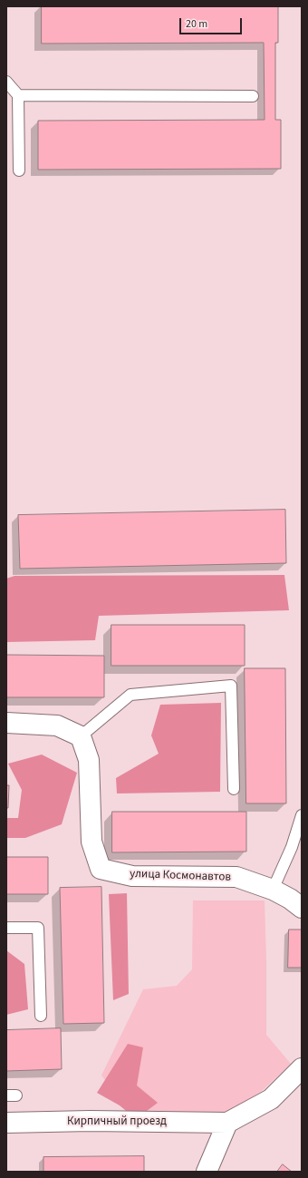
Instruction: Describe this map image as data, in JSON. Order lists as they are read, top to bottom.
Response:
{
  "streets": {
    "street": ["улица Космонавтов", "Кирпичный проезд"]
  },
  "scale_bar": "20 m"
}
